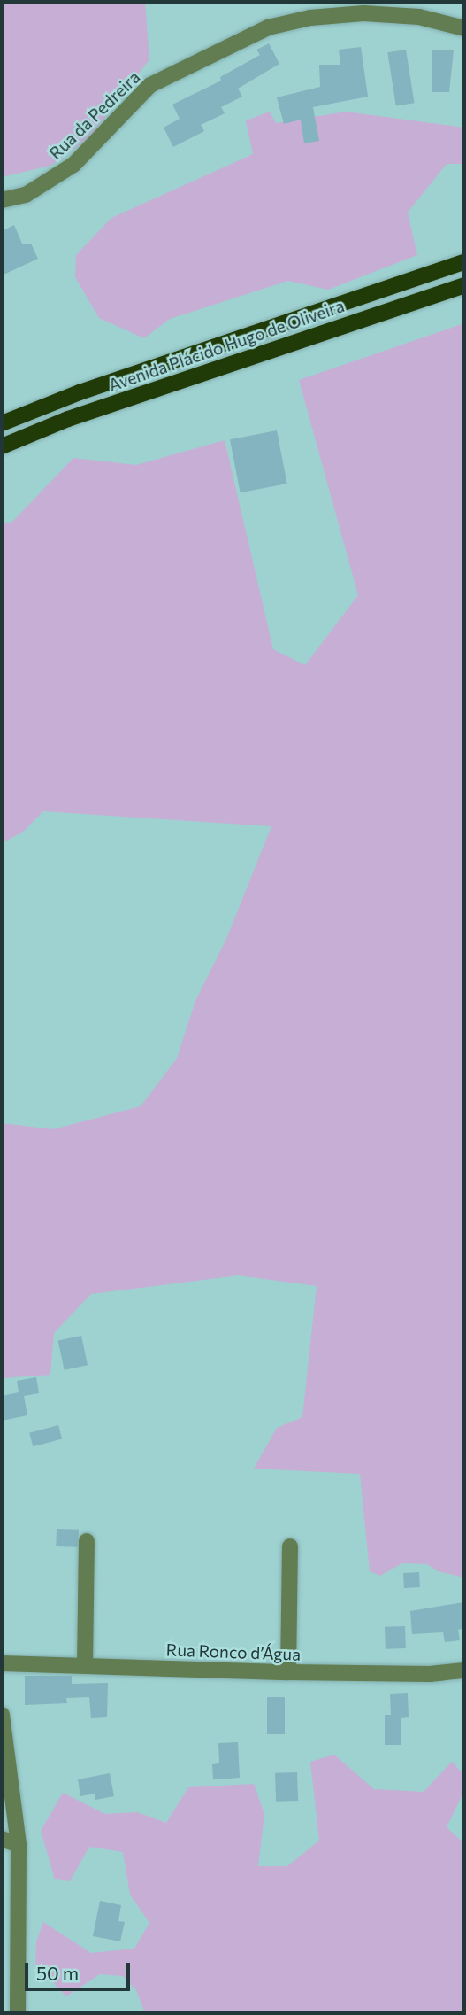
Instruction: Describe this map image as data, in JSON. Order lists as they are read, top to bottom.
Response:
{
  "streets": {
    "main road": ["Avenida Plácido Hugo de Oliveira"],
    "street": ["Rua da Pedreira", "Rua Ronco d’Água"]
  },
  "scale_bar": "50 m"
}
